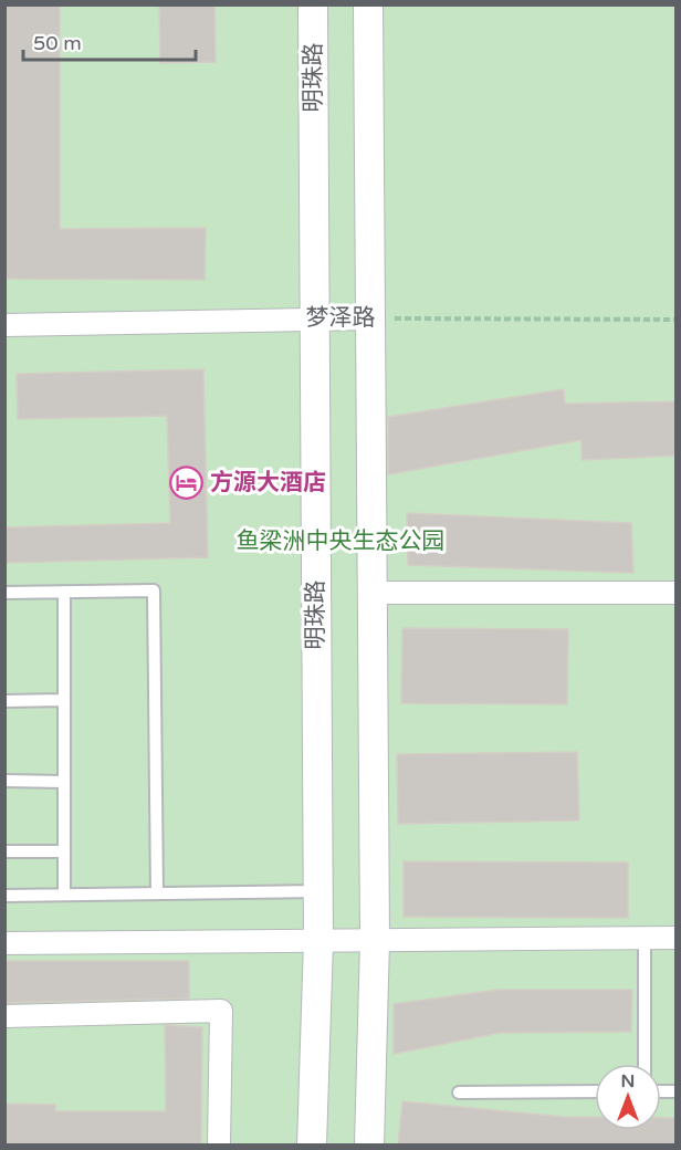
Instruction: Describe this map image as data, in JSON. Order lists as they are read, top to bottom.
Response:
{
  "streets": {
    "street": ["明珠路", "梦泽路"]
  },
  "crossings": [
    ["明珠路", "梦泽路"]
  ],
  "parks": ["鱼梁洲中央生态公园"],
  "places": {
    "hotel": ["方源大酒店"]
  },
  "scale_bar": "50 m",
  "north": "top"
}
